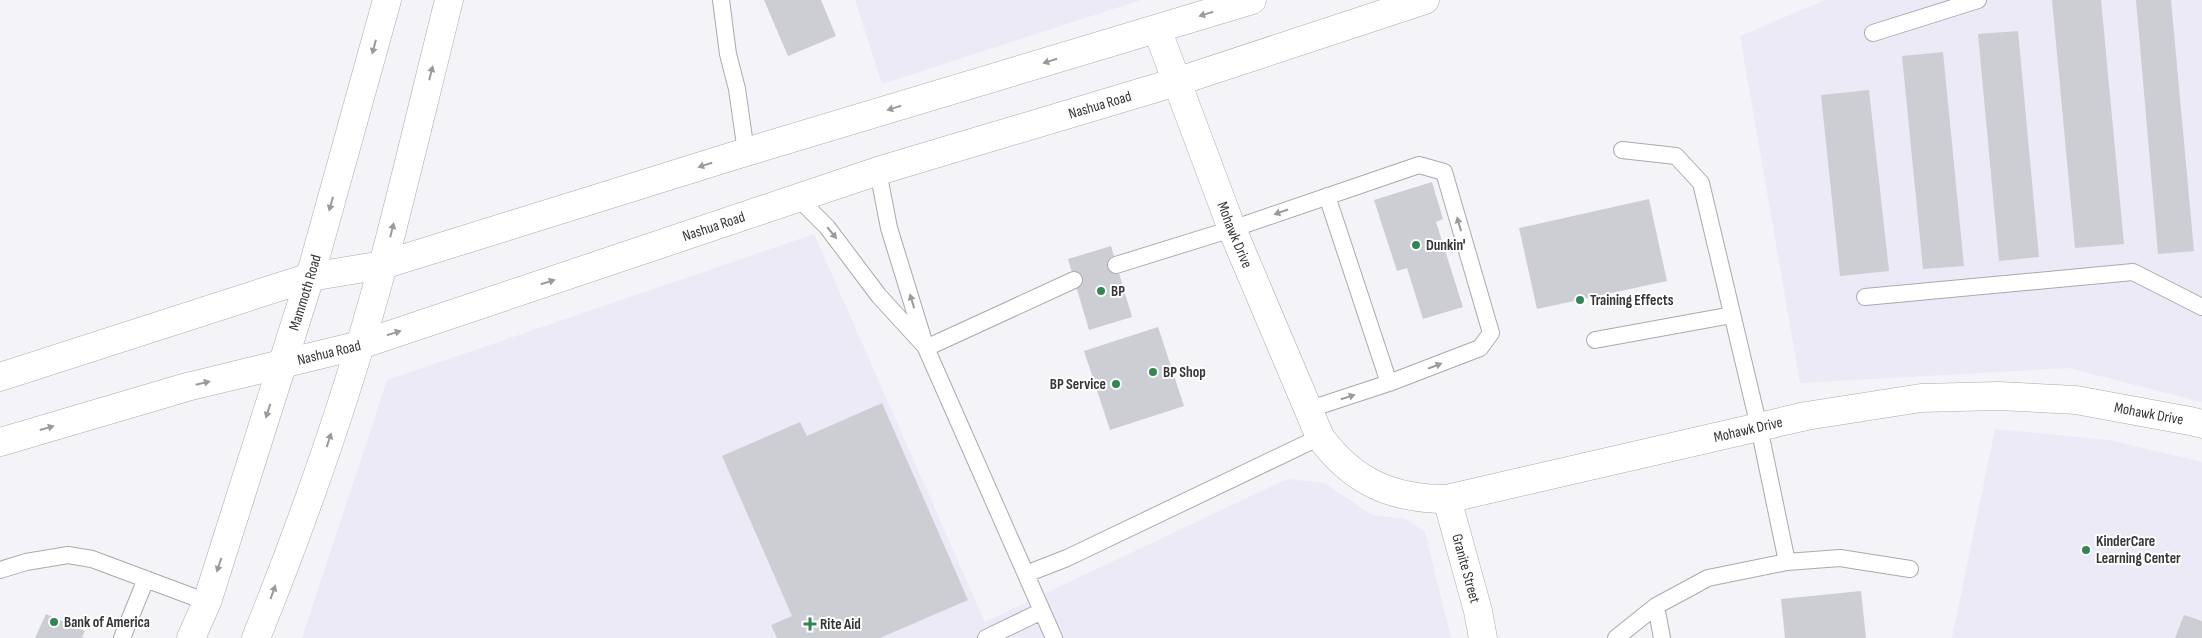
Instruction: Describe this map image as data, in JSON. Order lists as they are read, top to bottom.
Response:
{
  "streets": {
    "main road": [
      "Nashua Road",
      "Mohawk Drive",
      "Mammoth Road",
      "Granite Street"
    ]
  },
  "crossings": [
    ["Nashua Road", "Mohawk Drive"],
    ["Nashua Road", "Mammoth Road"],
    ["Mohawk Drive", "Granite Street"]
  ],
  "places": {
    "other": [
      "Dunkin'",
      "BP",
      "Training Effects",
      "BP Shop",
      "BP Service",
      "KinderCare Learning Center",
      "Bank of America"
    ],
    "health": ["Rite Aid"]
  }
}
